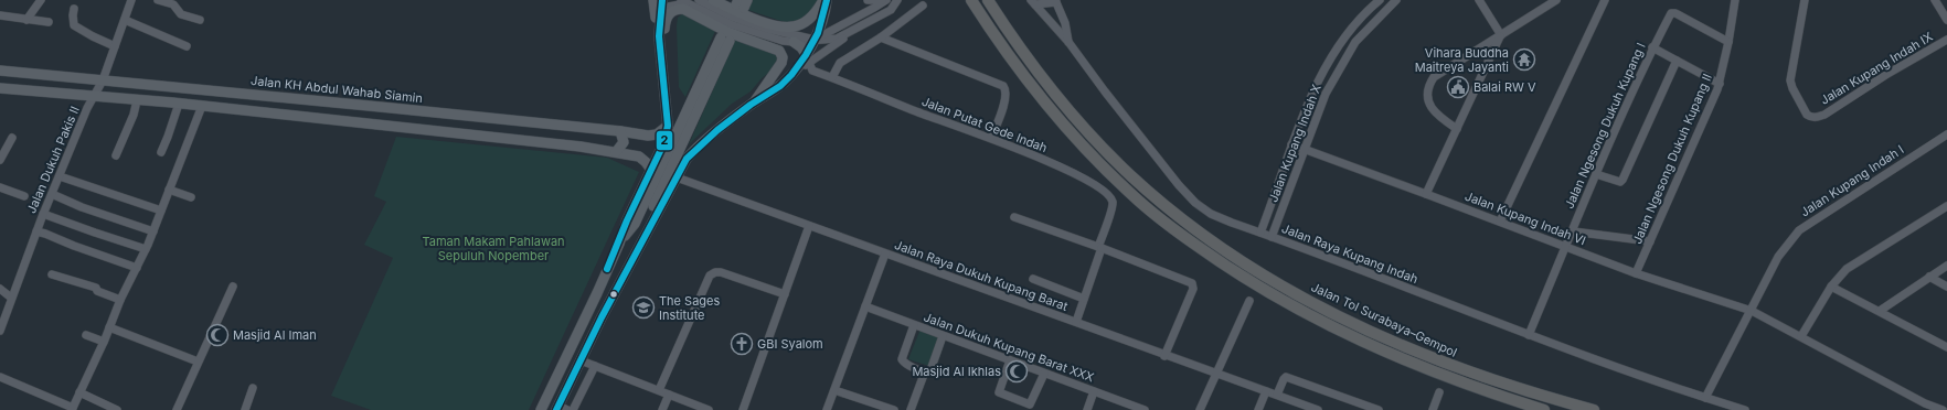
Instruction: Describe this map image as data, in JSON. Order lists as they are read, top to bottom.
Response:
{
  "streets": {
    "highway": ["Jalan Tol Surabaya–Gempol"],
    "main road": ["Jalan KH Abdul Wahab Siamin"],
    "street": [
      "Jalan Kupang Indah IX",
      "Jalan Putat Gede Indah",
      "Jalan Ngesong Dukuh Kupang I",
      "Jalan Kupang Indah X",
      "Jalan Ngesong Dukuh Kupang II",
      "Jalan Dukuh Pakis II",
      "Jalan Kupang Indah I",
      "Jalan Kupang Indah VI",
      "Jalan Raya Kupang Indah",
      "Jalan Raya Dukuh Kupang Barat",
      "Jalan Dukuh Kupang Barat XXX"
    ]
  },
  "crossings": [
    ["Jalan KH Abdul Wahab Siamin", "Jalan Dukuh Pakis II"],
    ["Jalan Putat Gede Indah", "Jalan Raya Dukuh Kupang Barat"],
    ["Jalan Ngesong Dukuh Kupang I", "Jalan Ngesong Dukuh Kupang II"],
    ["Jalan Ngesong Dukuh Kupang I", "Jalan Kupang Indah VI"],
    ["Jalan Ngesong Dukuh Kupang I", "Jalan Raya Kupang Indah"],
    ["Jalan Kupang Indah X", "Jalan Kupang Indah VI"],
    ["Jalan Kupang Indah X", "Jalan Raya Kupang Indah"],
    ["Jalan Ngesong Dukuh Kupang II", "Jalan Kupang Indah VI"],
    ["Jalan Kupang Indah I", "Jalan Kupang Indah VI"],
    ["Jalan Kupang Indah I", "Jalan Raya Kupang Indah"]
  ],
  "parks": ["Taman Makam Pahlawan Sepuluh Nopember"],
  "places": {
    "temple": ["Vihara Buddha Maitreya Jayanti"],
    "public building": ["Balai RW V"],
    "school or university": ["The Sages Institute"],
    "mosque": ["Masjid Al Iman", "Masjid Al Ikhlas"],
    "church": ["GBI Syalom"]
  },
  "lines": ["transit line 2"]
}
